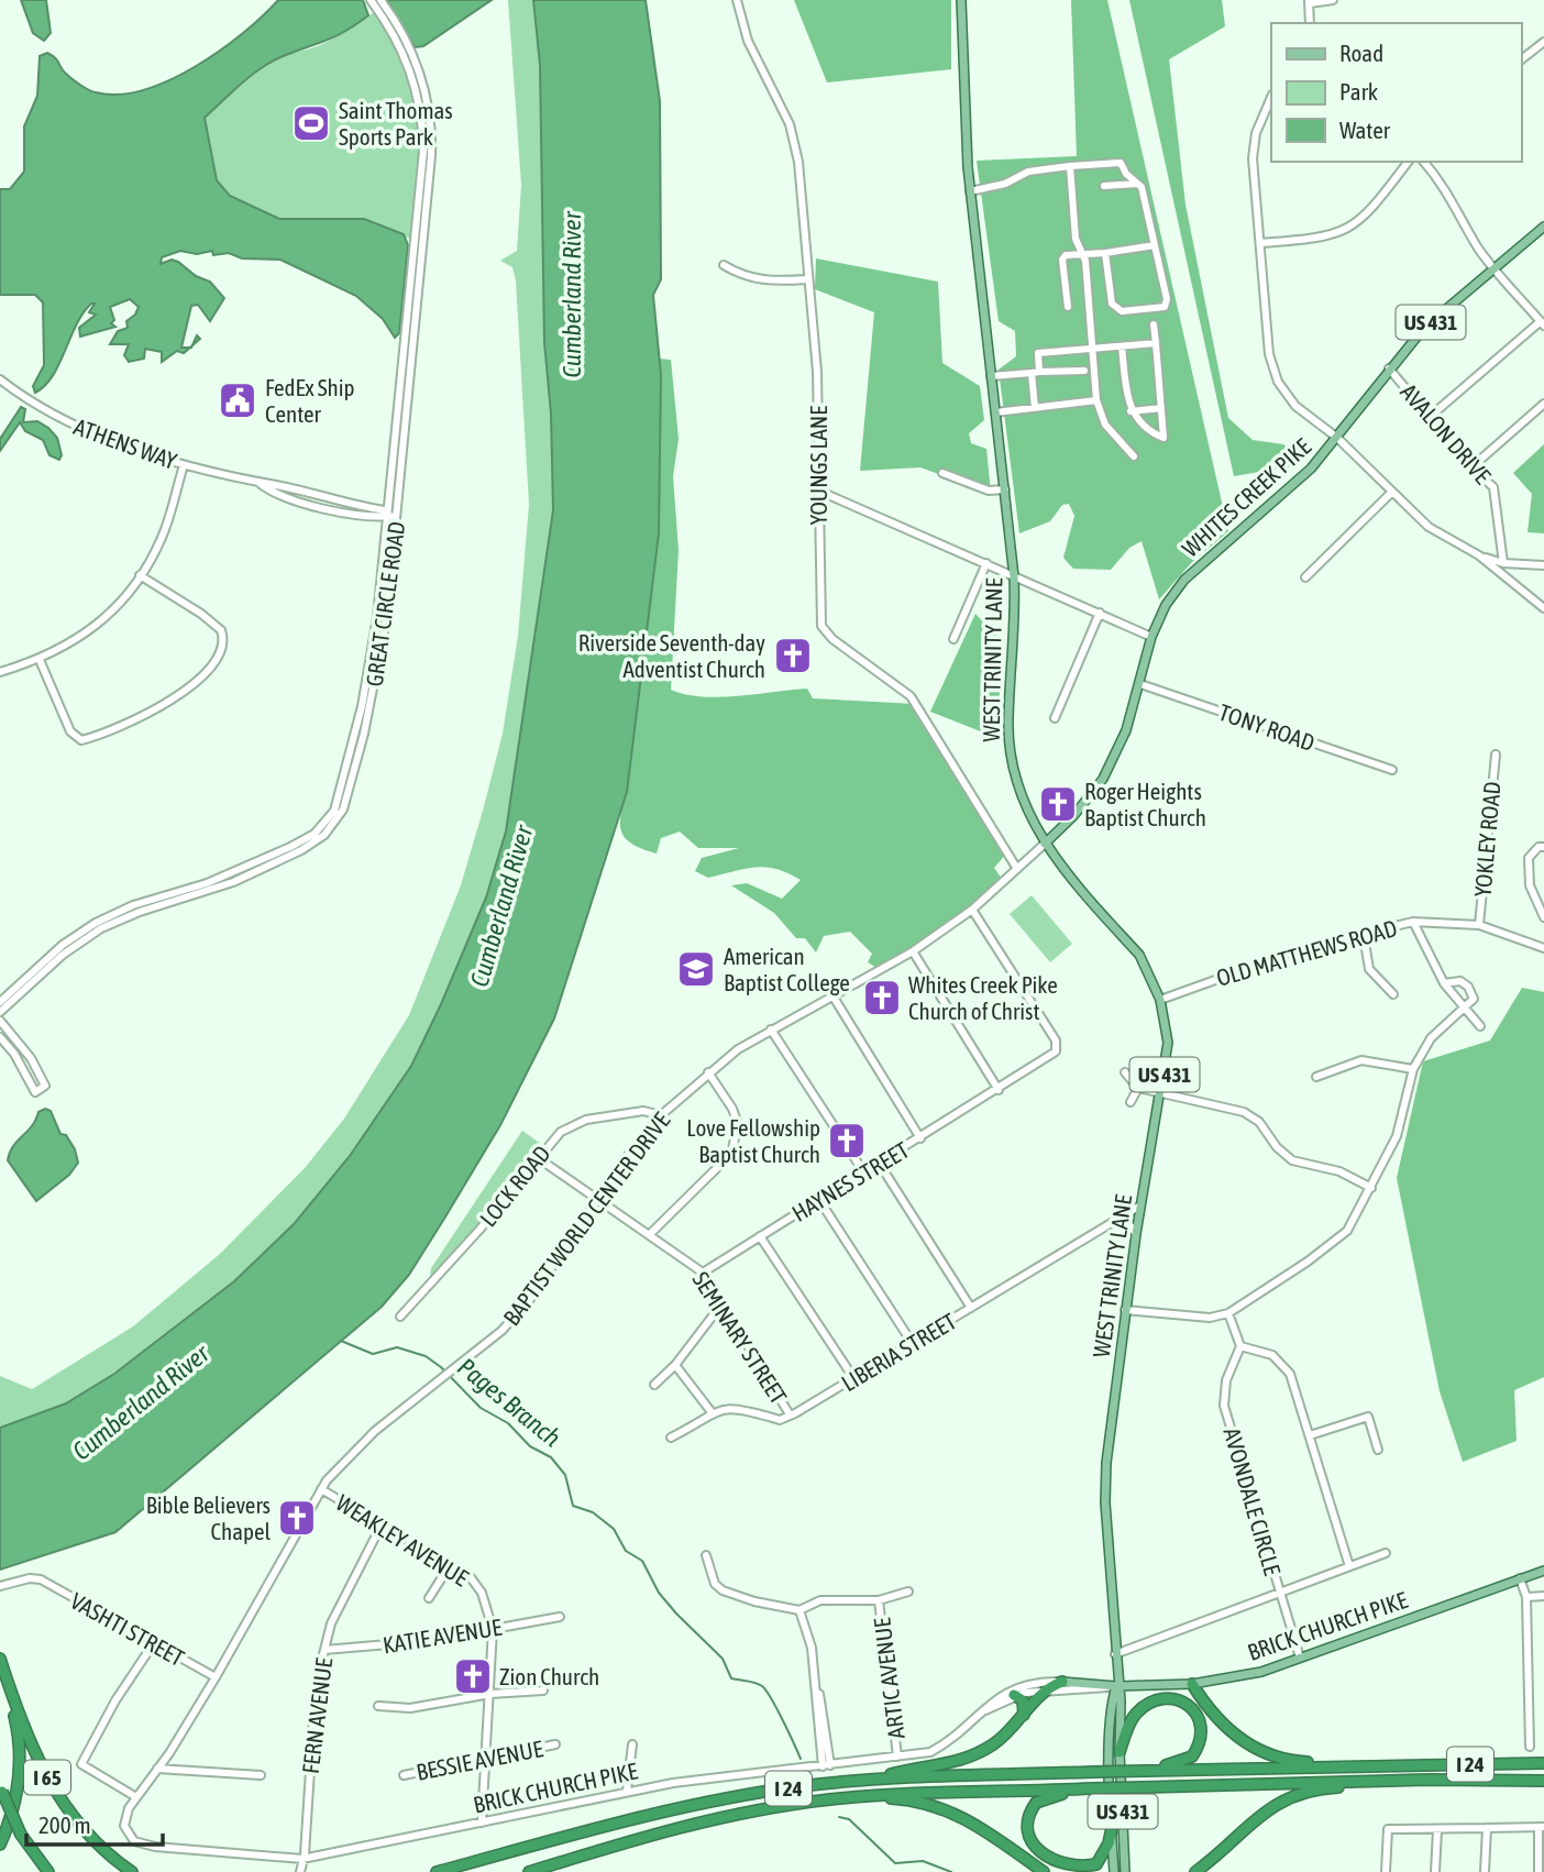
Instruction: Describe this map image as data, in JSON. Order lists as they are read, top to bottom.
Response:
{
  "streets": {
    "highway": ["I 24", "I 65"],
    "main road": [
      "US 431",
      "WHITES CREEK PIKE",
      "WEST TRINITY LANE",
      "BRICK CHURCH PIKE"
    ],
    "street": [
      "AVALON DRIVE",
      "ATHENS WAY",
      "YOUNGS LANE",
      "GREAT CIRCLE ROAD",
      "TONY ROAD",
      "YOKLEY ROAD",
      "OLD MATTHEWS ROAD",
      "HAYNES STREET",
      "LOCK ROAD",
      "BAPTIST WORLD CENTER DRIVE",
      "SEMINARY STREET",
      "LIBERIA STREET",
      "AVONDALE CIRCLE",
      "WEAKLEY AVENUE",
      "VASHTI STREET",
      "KATIE AVENUE",
      "ARTIC AVENUE",
      "FERN AVENUE",
      "BESSIE AVENUE"
    ]
  },
  "crossings": [
    ["AVALON DRIVE", "WHITES CREEK PIKE"],
    ["ATHENS WAY", "GREAT CIRCLE ROAD"],
    ["YOUNGS LANE", "BAPTIST WORLD CENTER DRIVE"],
    ["WHITES CREEK PIKE", "WEST TRINITY LANE"],
    ["WHITES CREEK PIKE", "TONY ROAD"],
    ["WHITES CREEK PIKE", "BAPTIST WORLD CENTER DRIVE"],
    ["WEST TRINITY LANE", "OLD MATTHEWS ROAD"],
    ["WEST TRINITY LANE", "BAPTIST WORLD CENTER DRIVE"],
    ["WEST TRINITY LANE", "LIBERIA STREET"],
    ["WEST TRINITY LANE", "BRICK CHURCH PIKE"],
    ["YOKLEY ROAD", "OLD MATTHEWS ROAD"],
    ["HAYNES STREET", "BAPTIST WORLD CENTER DRIVE"],
    ["HAYNES STREET", "SEMINARY STREET"],
    ["LOCK ROAD", "BAPTIST WORLD CENTER DRIVE"],
    ["LOCK ROAD", "SEMINARY STREET"],
    ["BAPTIST WORLD CENTER DRIVE", "SEMINARY STREET"],
    ["BAPTIST WORLD CENTER DRIVE", "WEAKLEY AVENUE"],
    ["BAPTIST WORLD CENTER DRIVE", "BRICK CHURCH PIKE"],
    ["BAPTIST WORLD CENTER DRIVE", "VASHTI STREET"],
    ["SEMINARY STREET", "LIBERIA STREET"],
    ["AVONDALE CIRCLE", "BRICK CHURCH PIKE"],
    ["WEAKLEY AVENUE", "BRICK CHURCH PIKE"],
    ["WEAKLEY AVENUE", "KATIE AVENUE"],
    ["WEAKLEY AVENUE", "FERN AVENUE"],
    ["WEAKLEY AVENUE", "BESSIE AVENUE"],
    ["BRICK CHURCH PIKE", "ARTIC AVENUE"],
    ["BRICK CHURCH PIKE", "FERN AVENUE"],
    ["KATIE AVENUE", "FERN AVENUE"]
  ],
  "water": ["Cumberland River", "Pages Branch"],
  "places": {
    "sports": ["Saint Thomas Sports Park"],
    "public building": ["FedEx Ship Center"],
    "church": [
      "Riverside Seventh-day Adventist Church",
      "Roger Heights Baptist Church",
      "Whites Creek Pike Church of Christ",
      "Love Fellowship Baptist Church",
      "Bible Believers Chapel",
      "Zion Church"
    ],
    "school or university": ["American Baptist College"]
  },
  "legend": ["Road", "Park", "Water"],
  "scale_bar": "200 m"
}
